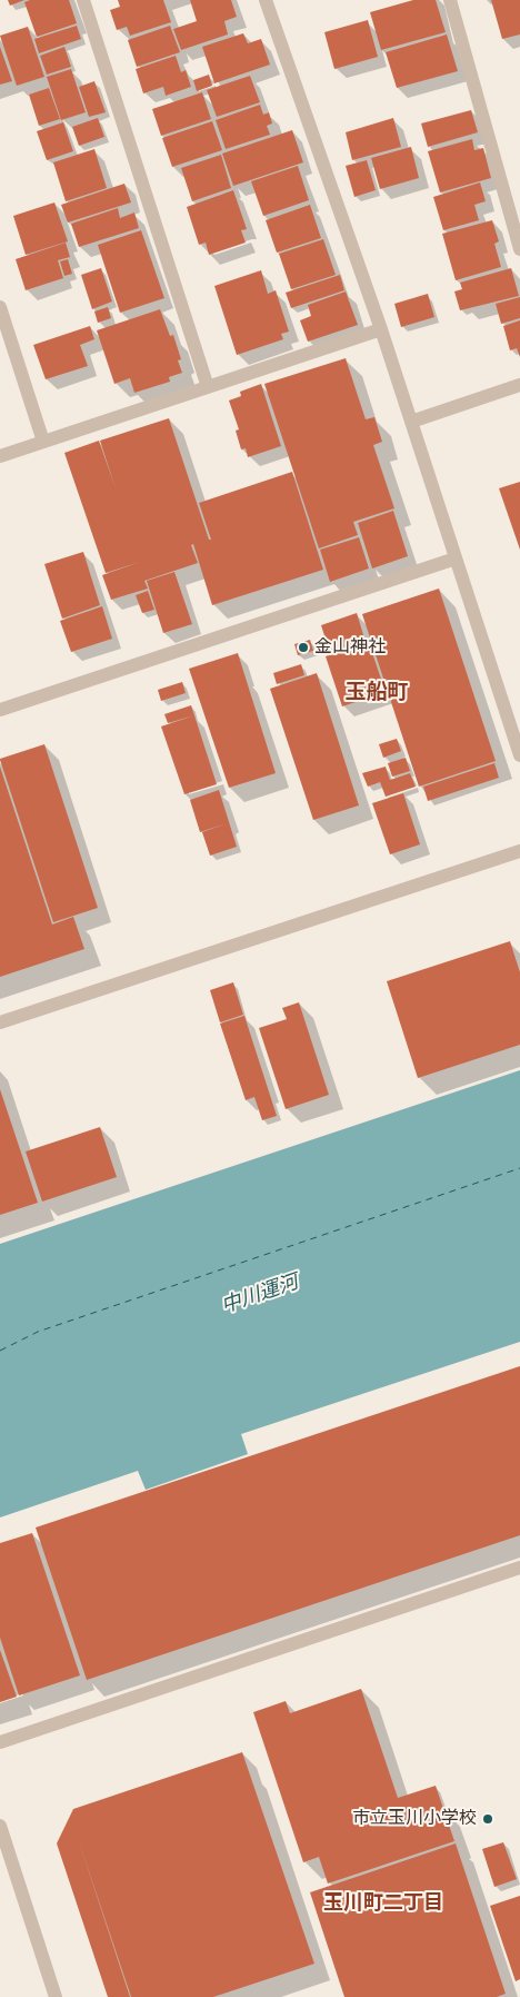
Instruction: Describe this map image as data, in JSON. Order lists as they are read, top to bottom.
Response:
{
  "districts": ["玉船町", "玉川町二丁目"],
  "water": ["中川運河"],
  "places": ["金山神社", "市立玉川小学校"]
}
